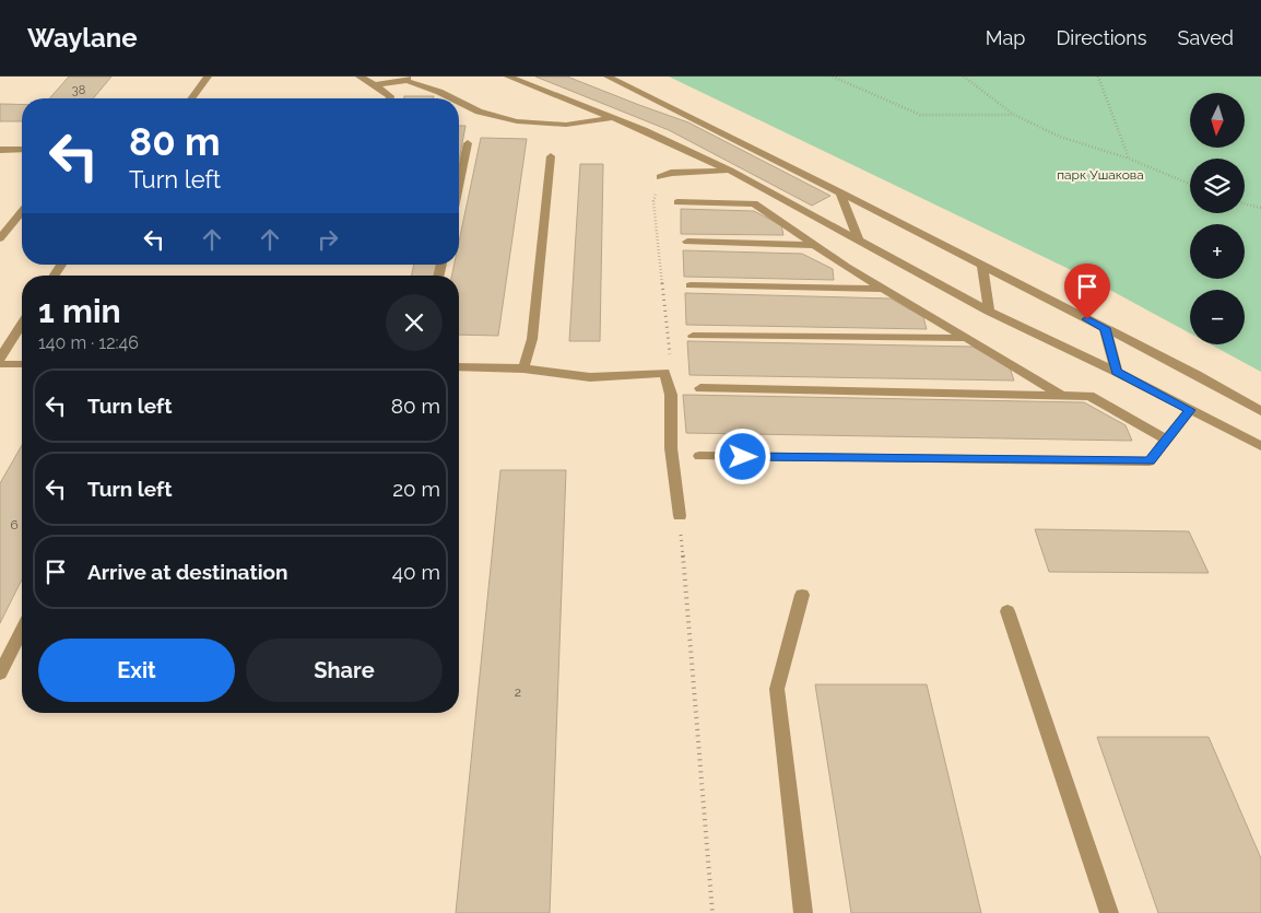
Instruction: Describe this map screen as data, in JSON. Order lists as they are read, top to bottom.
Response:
{
  "parks": ["парк Ушакова"],
  "house_numbers": ["38", "6", "2"],
  "north": "bottom",
  "page": {
    "header": "Waylane",
    "nav": ["Map", "Directions", "Saved"],
    "map_buttons": ["+", "−"],
    "turn": ["80 m", "Turn left"],
    "heading": ["1 min", "140 m · 12:46"],
    "list": [
      {
        "name": "Turn left",
        "value": "80 m"
      },
      {
        "name": "Turn left",
        "value": "20 m"
      },
      {
        "name": "Arrive at destination",
        "value": "40 m"
      }
    ],
    "buttons": ["Exit", "Share"]
  }
}
